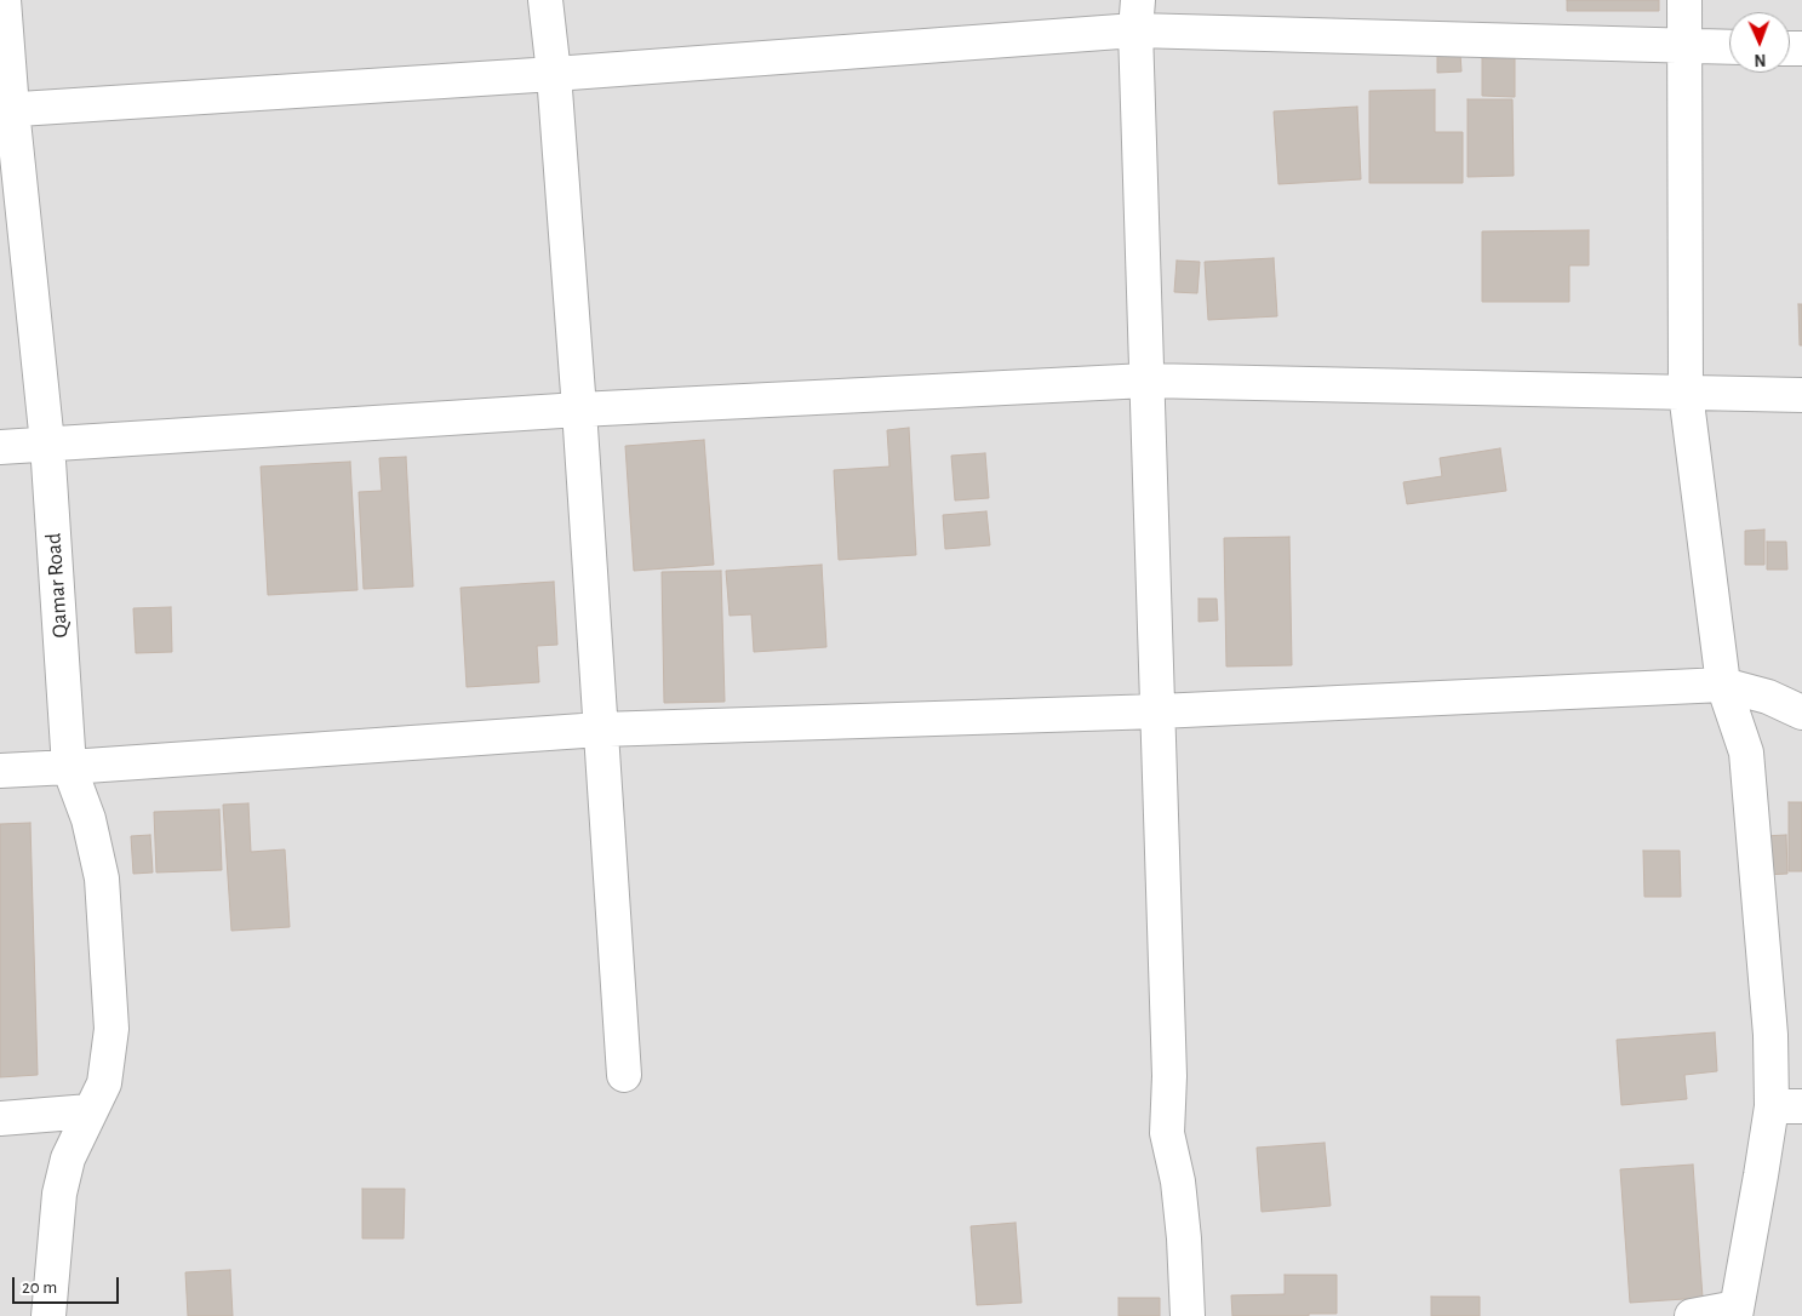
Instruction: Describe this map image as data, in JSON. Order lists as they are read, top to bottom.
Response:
{
  "streets": {
    "street": ["Qamar Road"]
  },
  "scale_bar": "20 m",
  "north": "bottom"
}
